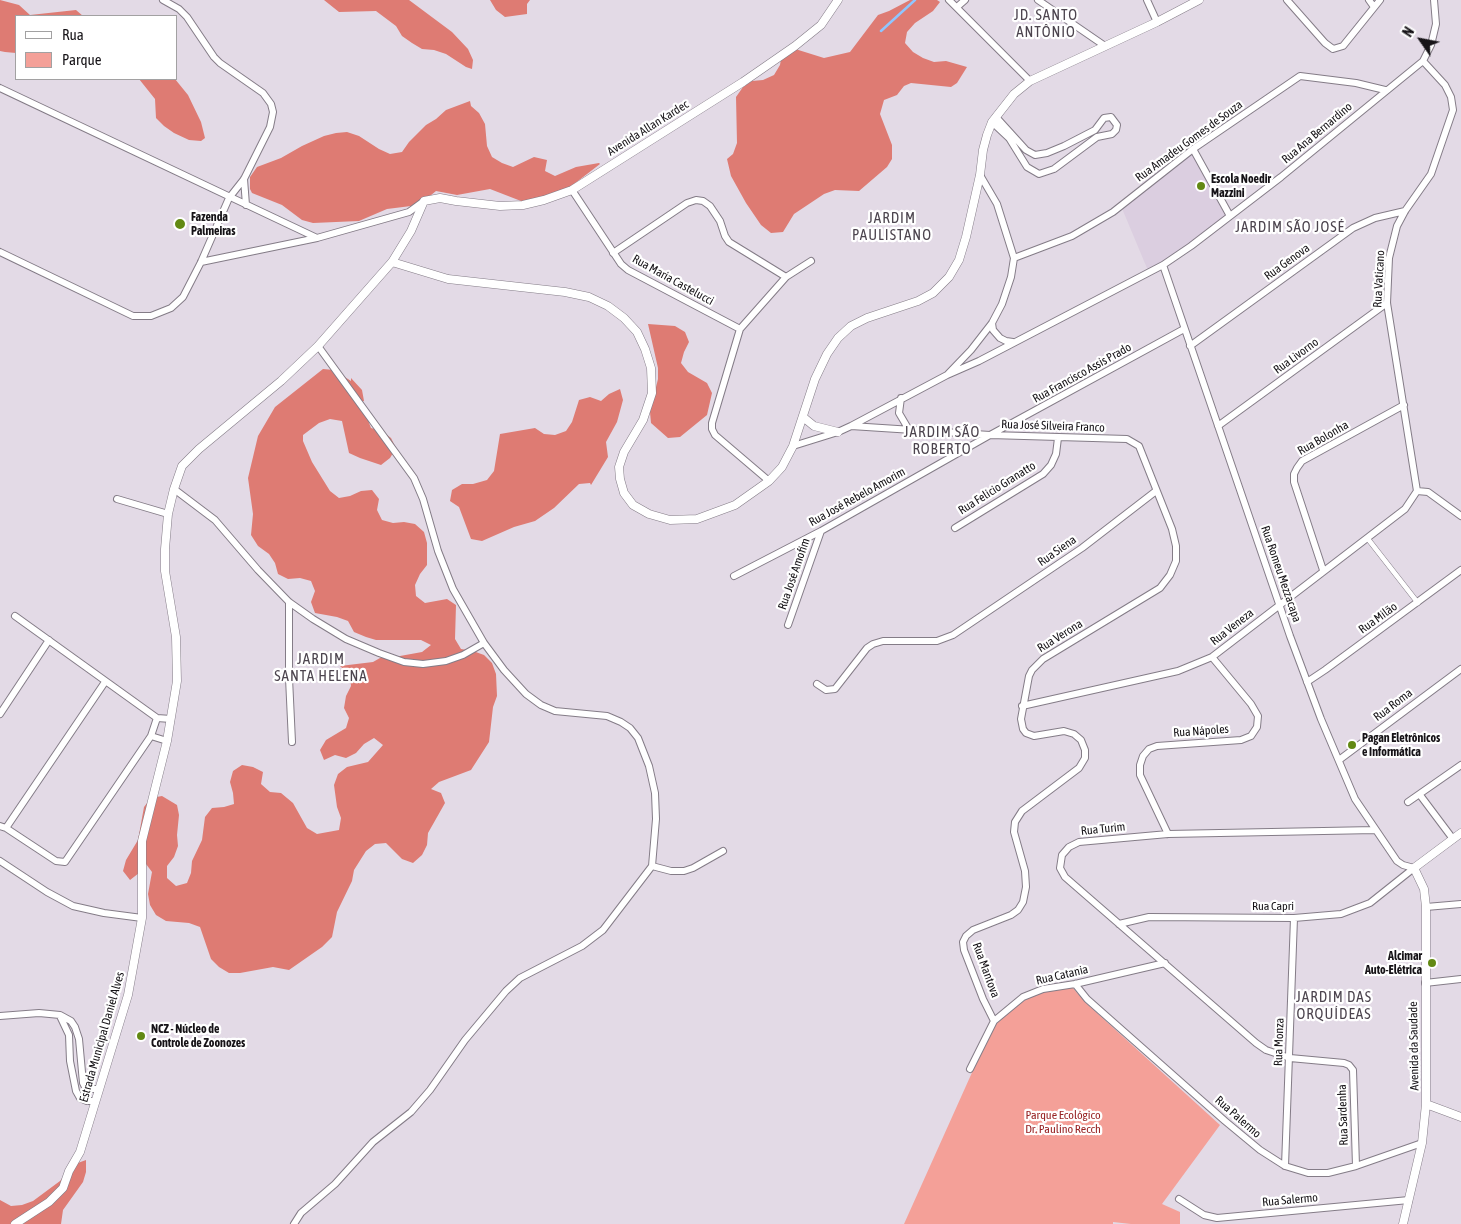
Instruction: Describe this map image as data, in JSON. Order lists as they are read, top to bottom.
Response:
{
  "streets": {
    "street": [
      "Avenida Allan Kardec",
      "Rua Ana Bernardino",
      "Rua Amadeu Gomes de Souza",
      "Rua Genova",
      "Rua Vaticano",
      "Rua Maria Castelucci",
      "Rua Livorno",
      "Rua Francisco Assis Prado",
      "Rua José Silveira Franco",
      "Rua Bolonha",
      "Rua Felicio Granatto",
      "Rua José Rebelo Amorim",
      "Rua Siena",
      "Rua José Amofim",
      "Rua Romeu Mezzacapa",
      "Rua Milão",
      "Rua Veneza",
      "Rua Verona",
      "Rua Roma",
      "Rua Nápoles",
      "Rua Turim",
      "Rua Capri",
      "Rua Mantova",
      "Rua Catania",
      "Estrada Municipal Daniel Alves",
      "Rua Monza",
      "Avenida da Saudade",
      "Rua Sardenha",
      "Rua Palermo",
      "Rua Salermo"
    ]
  },
  "crossings": [
    ["Avenida Allan Kardec", "Rua Maria Castelucci"],
    ["Avenida Allan Kardec", "Estrada Municipal Daniel Alves"],
    ["Rua Ana Bernardino", "Rua Amadeu Gomes de Souza"],
    ["Rua Ana Bernardino", "Rua Vaticano"],
    ["Rua Ana Bernardino", "Rua José Silveira Franco"],
    ["Rua Ana Bernardino", "Rua Romeu Mezzacapa"],
    ["Rua Genova", "Rua Vaticano"],
    ["Rua Genova", "Rua Romeu Mezzacapa"],
    ["Rua Vaticano", "Rua Livorno"],
    ["Rua Vaticano", "Rua Bolonha"],
    ["Rua Vaticano", "Rua Veneza"],
    ["Rua Livorno", "Rua Romeu Mezzacapa"],
    ["Rua Francisco Assis Prado", "Rua José Silveira Franco"],
    ["Rua Francisco Assis Prado", "Rua José Rebelo Amorim"],
    ["Rua Francisco Assis Prado", "Rua Romeu Mezzacapa"],
    ["Rua José Silveira Franco", "Rua Felicio Granatto"],
    ["Rua José Silveira Franco", "Rua José Rebelo Amorim"],
    ["Rua José Silveira Franco", "Rua Verona"],
    ["Rua Bolonha", "Rua Veneza"],
    ["Rua José Rebelo Amorim", "Rua José Amofim"],
    ["Rua Siena", "Rua Verona"],
    ["Rua Romeu Mezzacapa", "Rua Milão"],
    ["Rua Romeu Mezzacapa", "Rua Veneza"],
    ["Rua Romeu Mezzacapa", "Rua Roma"],
    ["Rua Romeu Mezzacapa", "Rua Turim"],
    ["Rua Romeu Mezzacapa", "Rua Capri"],
    ["Rua Romeu Mezzacapa", "Avenida da Saudade"],
    ["Rua Veneza", "Rua Verona"],
    ["Rua Veneza", "Rua Nápoles"],
    ["Rua Verona", "Rua Mantova"],
    ["Rua Nápoles", "Rua Turim"],
    ["Rua Turim", "Rua Capri"],
    ["Rua Turim", "Rua Catania"],
    ["Rua Turim", "Rua Monza"],
    ["Rua Turim", "Rua Sardenha"],
    ["Rua Capri", "Rua Monza"],
    ["Rua Capri", "Avenida da Saudade"],
    ["Rua Mantova", "Rua Catania"],
    ["Rua Catania", "Rua Palermo"],
    ["Rua Monza", "Rua Sardenha"],
    ["Rua Monza", "Rua Palermo"],
    ["Avenida da Saudade", "Rua Palermo"],
    ["Avenida da Saudade", "Rua Salermo"],
    ["Rua Sardenha", "Rua Palermo"]
  ],
  "districts": [
    "JD. SANTO ANTÔNIO",
    "JARDIM PAULISTANO",
    "JARDIM SÃO JOSÉ",
    "JARDIM SÃO ROBERTO",
    "JARDIM SANTA HELENA",
    "JARDIM DAS ORQUÍDEAS"
  ],
  "parks": ["Parque Ecológico Dr. Paulino Recch"],
  "places": [
    "Escola Noedir Mazzini",
    "Fazenda Palmeiras",
    "Pagan Eletrônicos e Informática",
    "Alcimar Auto-Elétrica",
    "NCZ - Núcleo de Controle de Zoonozes"
  ],
  "legend": ["Rua", "Parque"],
  "north": "top left"
}
